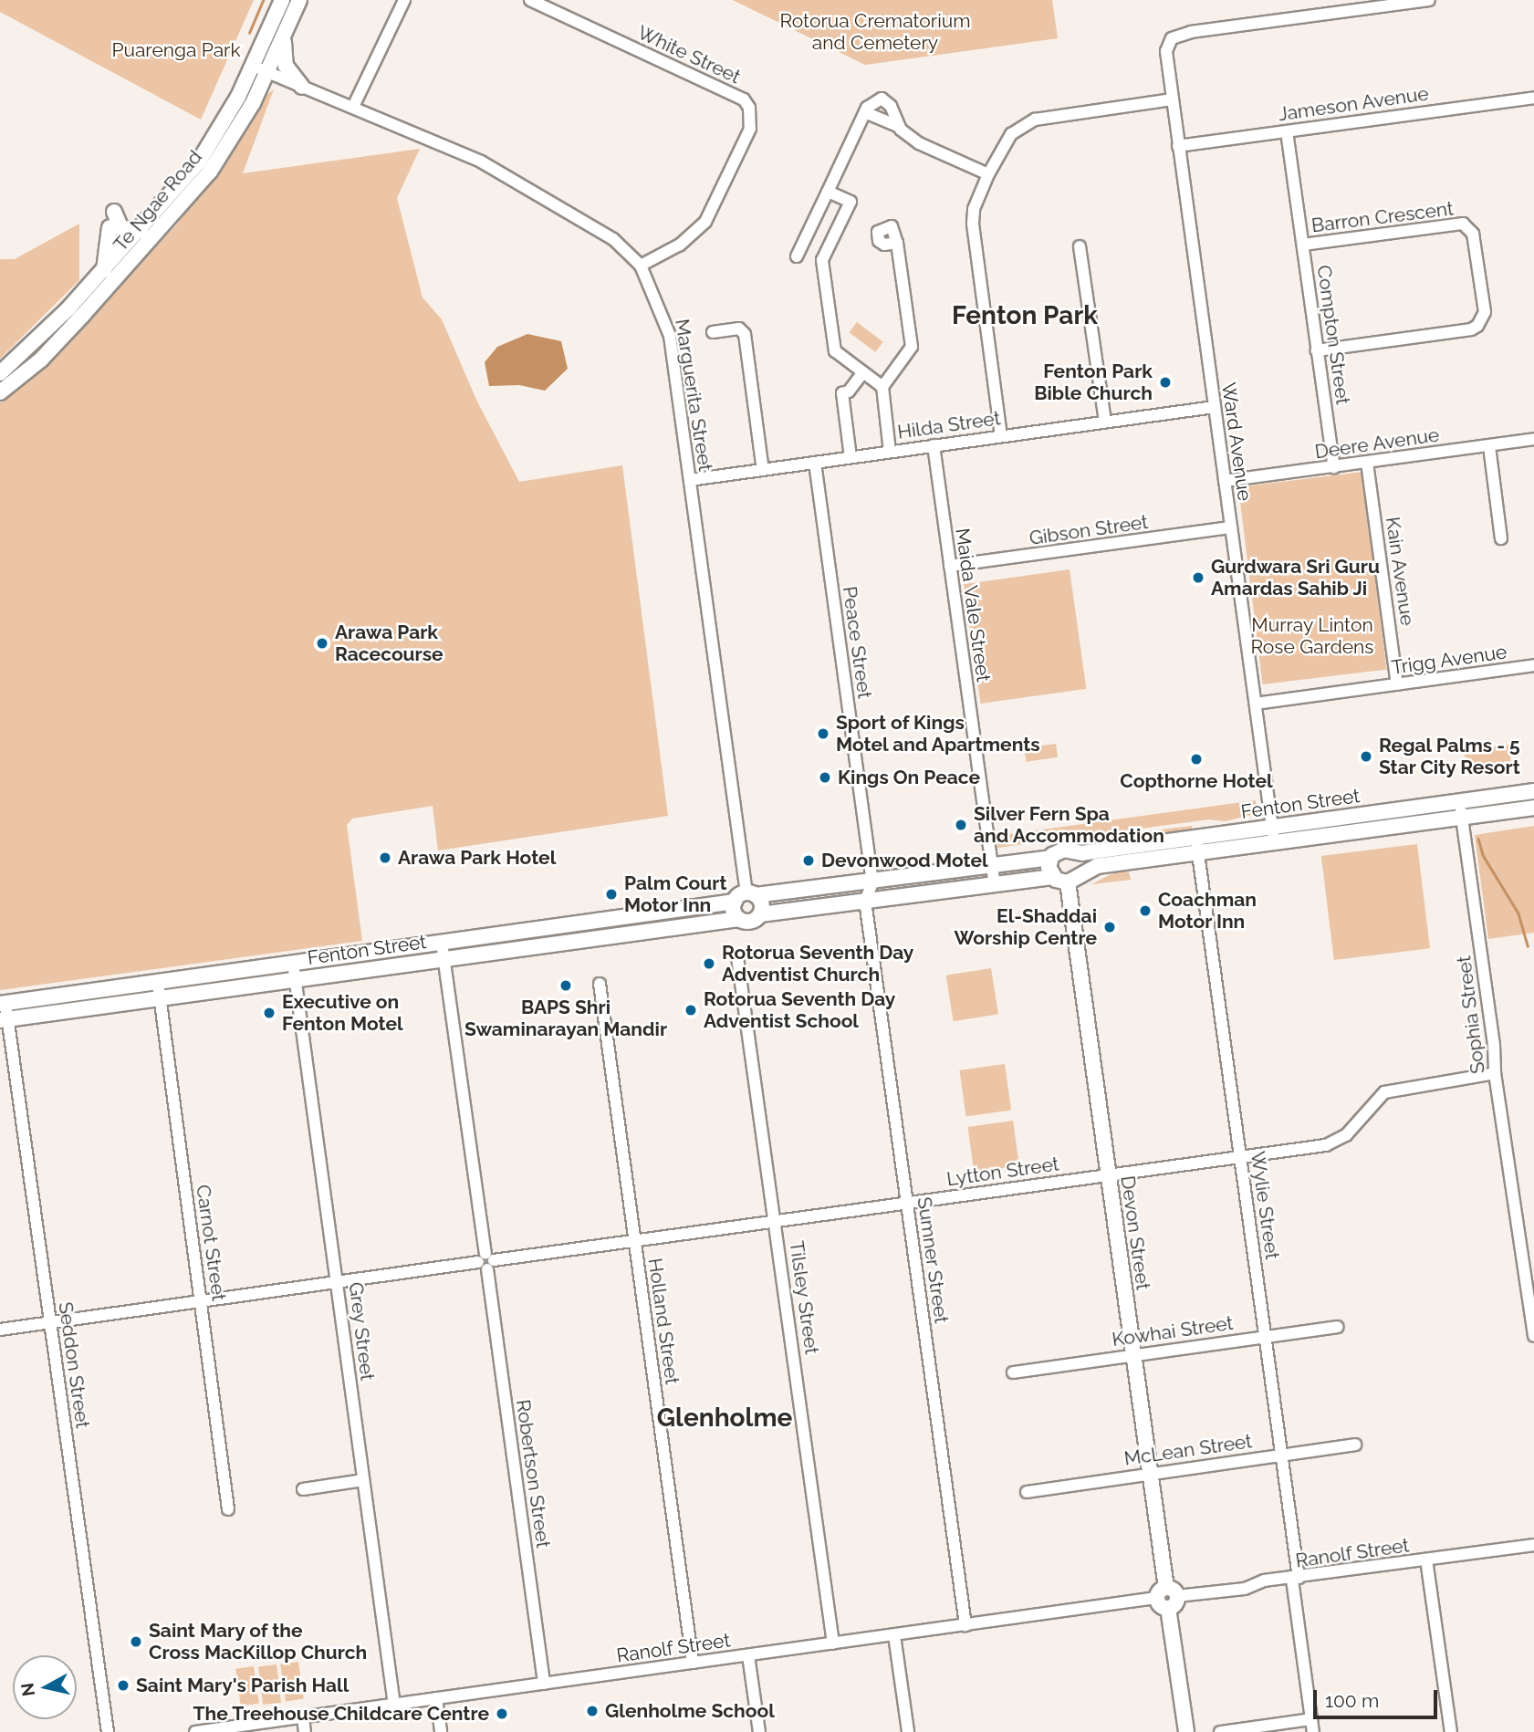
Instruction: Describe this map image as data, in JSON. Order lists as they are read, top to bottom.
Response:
{
  "streets": {
    "main road": ["Te Ngae Road", "Fenton Street", "Devon Street"],
    "street": [
      "White Street",
      "Jameson Avenue",
      "Barron Crescent",
      "Compton Street",
      "Marguerita Street",
      "Hilda Street",
      "Ward Avenue",
      "Deere Avenue",
      "Gibson Street",
      "Kain Avenue",
      "Maida Vale Street",
      "Peace Street",
      "Trigg Avenue",
      "Sophia Street",
      "Lytton Street",
      "Wylie Street",
      "Carnot Street",
      "Sumner Street",
      "Tilsley Street",
      "Holland Street",
      "Grey Street",
      "Kowhai Street",
      "Seddon Street",
      "McLean Street",
      "Robertson Street",
      "Ranolf Street"
    ]
  },
  "crossings": [
    ["White Street", "Marguerita Street"],
    ["Jameson Avenue", "Compton Street"],
    ["Jameson Avenue", "Ward Avenue"],
    ["Te Ngae Road", "Marguerita Street"],
    ["Barron Crescent", "Compton Street"],
    ["Compton Street", "Deere Avenue"],
    ["Marguerita Street", "Hilda Street"],
    ["Marguerita Street", "Fenton Street"],
    ["Hilda Street", "Ward Avenue"],
    ["Hilda Street", "Maida Vale Street"],
    ["Hilda Street", "Peace Street"],
    ["Ward Avenue", "Deere Avenue"],
    ["Ward Avenue", "Gibson Street"],
    ["Ward Avenue", "Trigg Avenue"],
    ["Ward Avenue", "Fenton Street"],
    ["Deere Avenue", "Kain Avenue"],
    ["Gibson Street", "Maida Vale Street"],
    ["Kain Avenue", "Trigg Avenue"],
    ["Maida Vale Street", "Fenton Street"],
    ["Peace Street", "Fenton Street"],
    ["Fenton Street", "Sophia Street"],
    ["Fenton Street", "Wylie Street"],
    ["Fenton Street", "Devon Street"],
    ["Fenton Street", "Carnot Street"],
    ["Fenton Street", "Sumner Street"],
    ["Fenton Street", "Grey Street"],
    ["Fenton Street", "Seddon Street"],
    ["Fenton Street", "Robertson Street"],
    ["Sophia Street", "Lytton Street"],
    ["Lytton Street", "Wylie Street"],
    ["Lytton Street", "Devon Street"],
    ["Lytton Street", "Carnot Street"],
    ["Lytton Street", "Sumner Street"],
    ["Lytton Street", "Tilsley Street"],
    ["Lytton Street", "Holland Street"],
    ["Lytton Street", "Grey Street"],
    ["Lytton Street", "Seddon Street"],
    ["Lytton Street", "Robertson Street"],
    ["Wylie Street", "Kowhai Street"],
    ["Wylie Street", "McLean Street"],
    ["Wylie Street", "Ranolf Street"],
    ["Devon Street", "Kowhai Street"],
    ["Devon Street", "McLean Street"],
    ["Devon Street", "Ranolf Street"],
    ["Sumner Street", "Ranolf Street"],
    ["Tilsley Street", "Ranolf Street"],
    ["Holland Street", "Ranolf Street"],
    ["Grey Street", "Ranolf Street"],
    ["Robertson Street", "Ranolf Street"]
  ],
  "districts": ["Fenton Park", "Glenholme"],
  "parks": ["Rotorua Crematorium and Cemetery", "Puarenga Park", "Murray Linton Rose Gardens"],
  "places": [
    "Fenton Park Bible Church",
    "Gurdwara Sri Guru Amardas Sahib Ji",
    "Arawa Park Racecourse",
    "Sport of Kings Motel and Apartments",
    "Regal Palms - 5 Star City Resort",
    "Copthorne Hotel",
    "Kings On Peace",
    "Silver Fern Spa and Accommodation",
    "Arawa Park Hotel",
    "Devonwood Motel",
    "Palm Court Motor Inn",
    "Coachman Motor Inn",
    "El-Shaddai Worship Centre",
    "Rotorua Seventh Day Adventist Church",
    "BAPS Shri Swaminarayan Mandir",
    "Rotorua Seventh Day Adventist School",
    "Executive on Fenton Motel",
    "Saint Mary of the Cross MacKillop Church",
    "Saint Mary's Parish Hall",
    "Glenholme School",
    "The Treehouse Childcare Centre"
  ],
  "scale_bar": "100 m",
  "north": "left"
}
